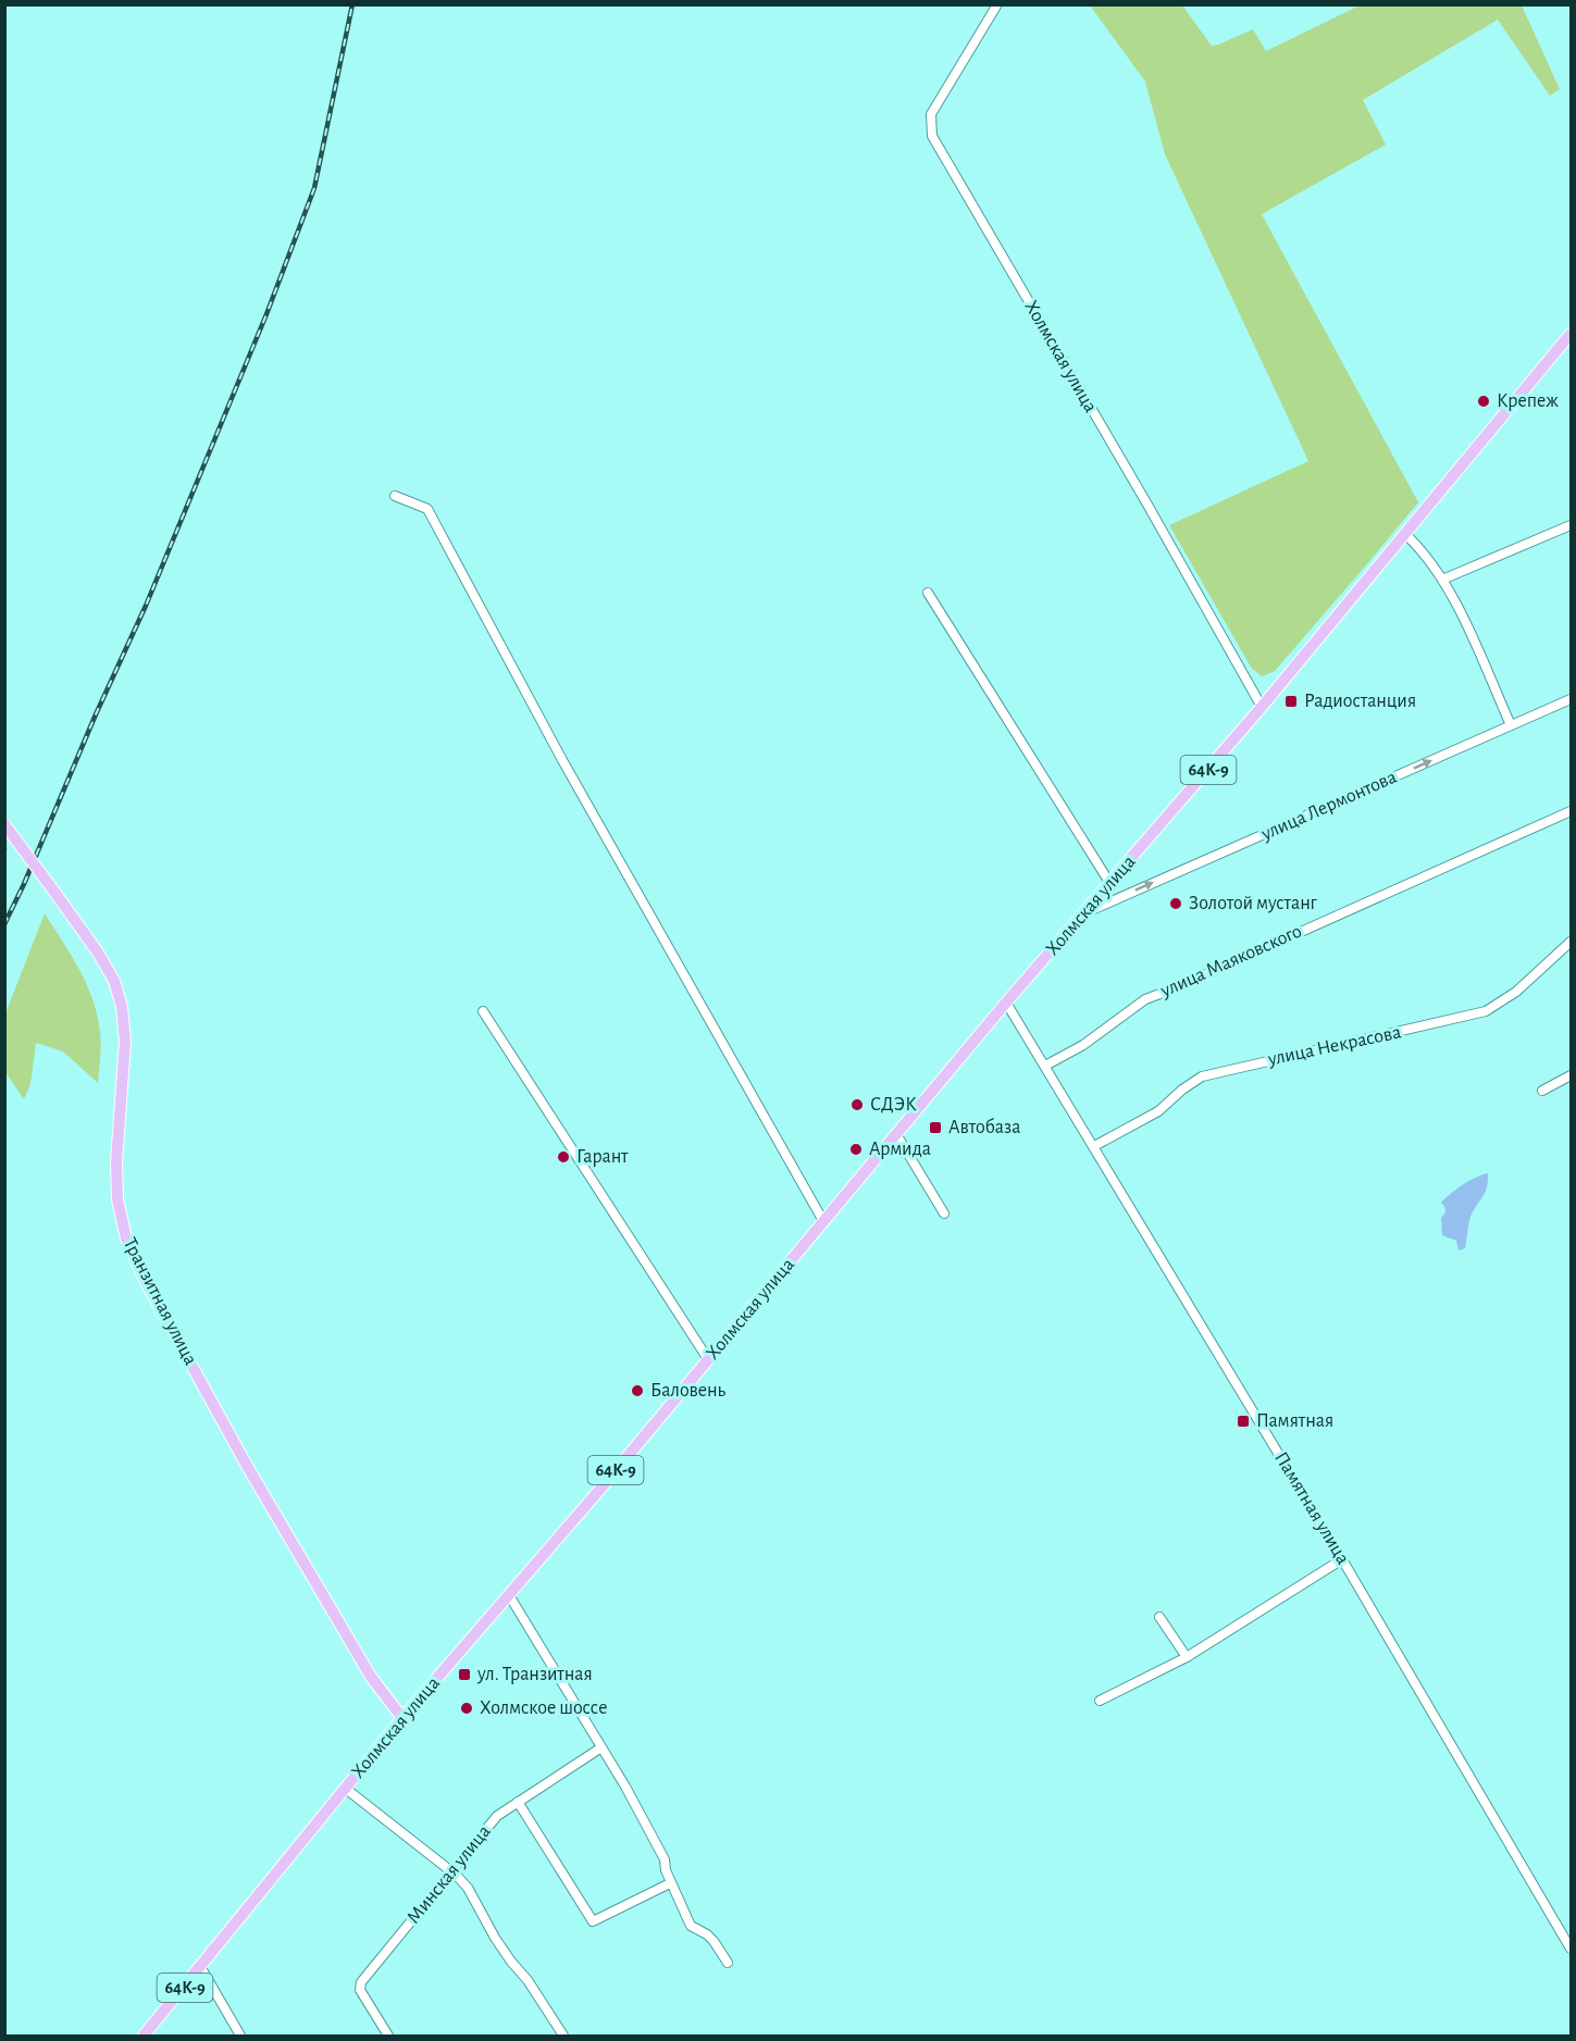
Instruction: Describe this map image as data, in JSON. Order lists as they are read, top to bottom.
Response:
{
  "streets": {
    "main road": ["Холмская улица", "64К-9", "Транзитная улица"],
    "street": [
      "улица Лермонтова",
      "улица Маяковского",
      "улица Некрасова",
      "Памятная улица",
      "Минская улица"
    ]
  },
  "crossings": [
    ["Холмская улица", "улица Лермонтова"],
    ["Холмская улица", "Транзитная улица"],
    ["Холмская улица", "Памятная улица"],
    ["улица Маяковского", "Памятная улица"],
    ["улица Некрасова", "Памятная улица"]
  ],
  "one_way": ["улица Лермонтова"],
  "places": {
    "other": [
      "Крепеж",
      "Золотой мустанг",
      "СДЭК",
      "Армида",
      "Гарант",
      "Баловень",
      "Холмское шоссе"
    ],
    "transit": [
      "Радиостанция",
      "Автобаза",
      "Памятная",
      "ул. Транзитная"
    ]
  }
}
